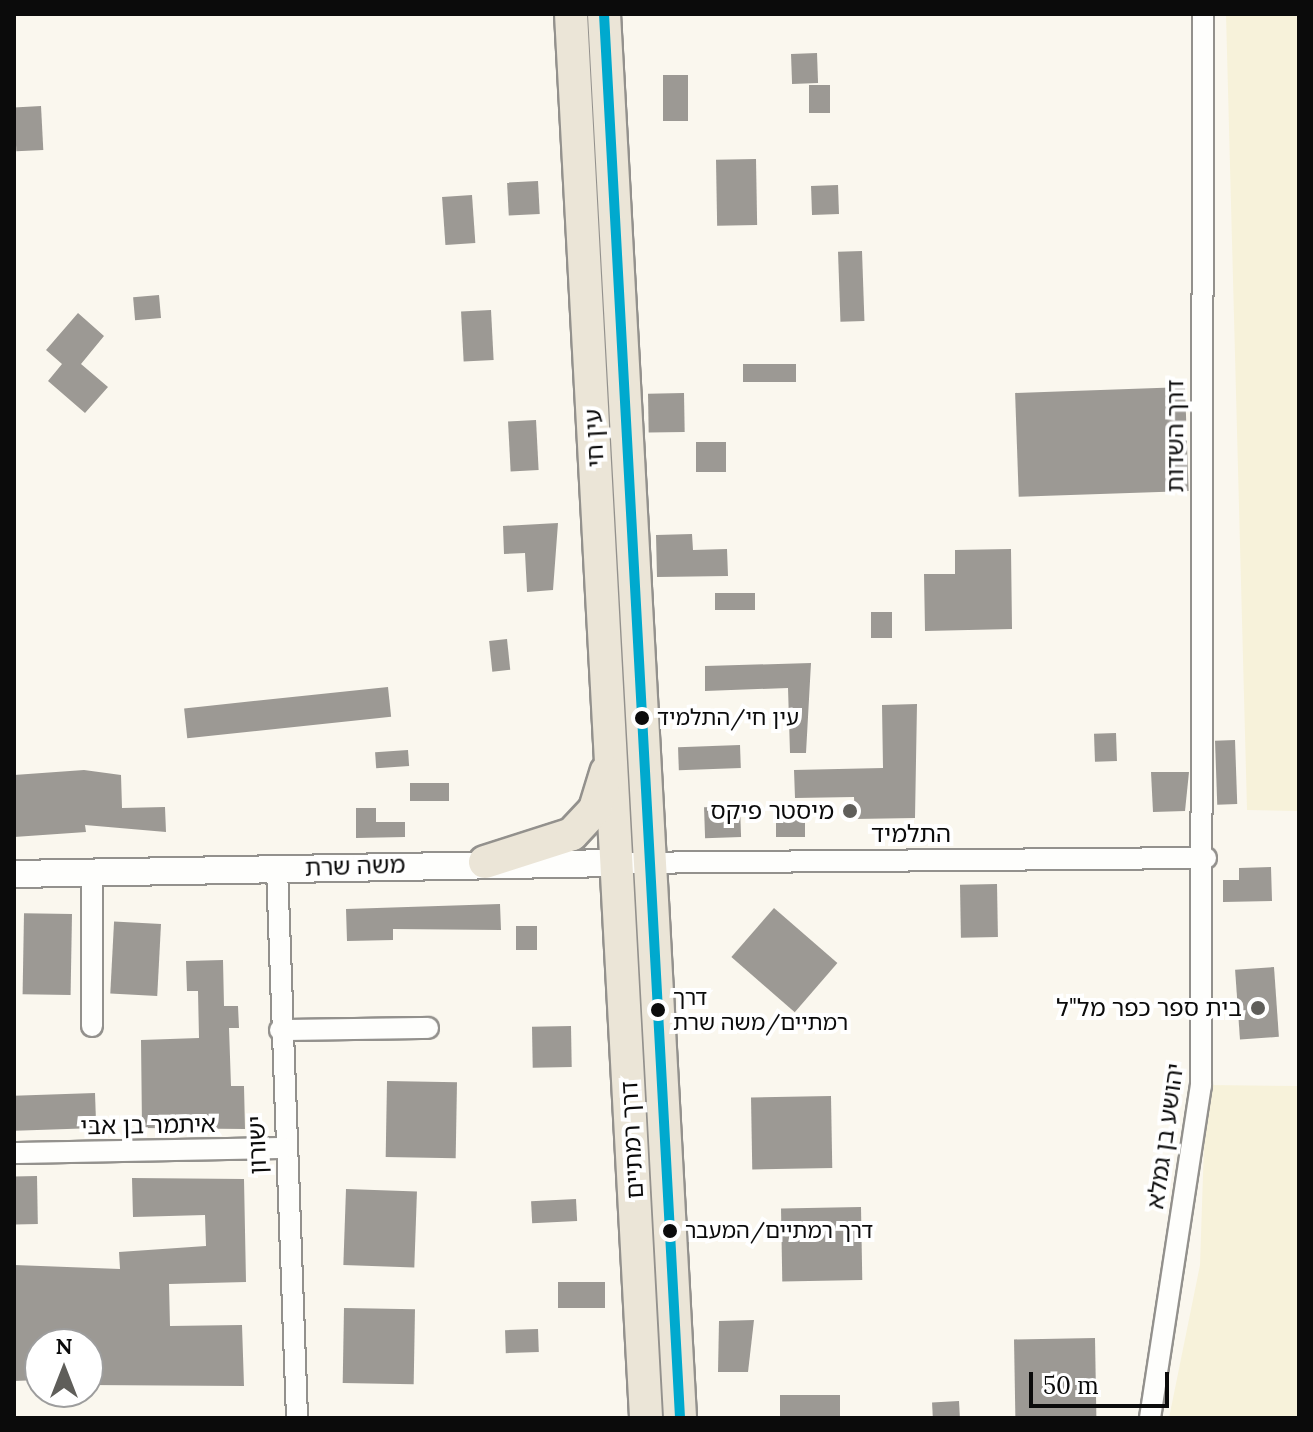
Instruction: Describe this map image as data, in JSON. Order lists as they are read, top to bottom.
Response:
{
  "streets": {
    "main road": ["עין חי", "דרך רמתיים"],
    "street": [
      "דרך השדות",
      "התלמיד",
      "משה שרת",
      "איתמר בן אבי",
      "יהושע בן גמלא",
      "ישורון"
    ]
  },
  "crossings": [
    ["דרך השדות", "התלמיד"],
    ["דרך השדות", "יהושע בן גמלא"],
    ["עין חי", "התלמיד"],
    ["עין חי", "משה שרת"],
    ["עין חי", "דרך רמתיים"],
    ["התלמיד", "משה שרת"],
    ["התלמיד", "יהושע בן גמלא"],
    ["התלמיד", "דרך רמתיים"],
    ["משה שרת", "דרך רמתיים"],
    ["משה שרת", "ישורון"],
    ["איתמר בן אבי", "ישורון"]
  ],
  "places": [
    "עין חי/התלמיד",
    "מיסטר פיקס",
    "בית ספר כפר מל\"ל",
    "דרך רמתיים/משה שרת",
    "דרך רמתיים/המעבר"
  ],
  "scale_bar": "50 m",
  "north": "top"
}
